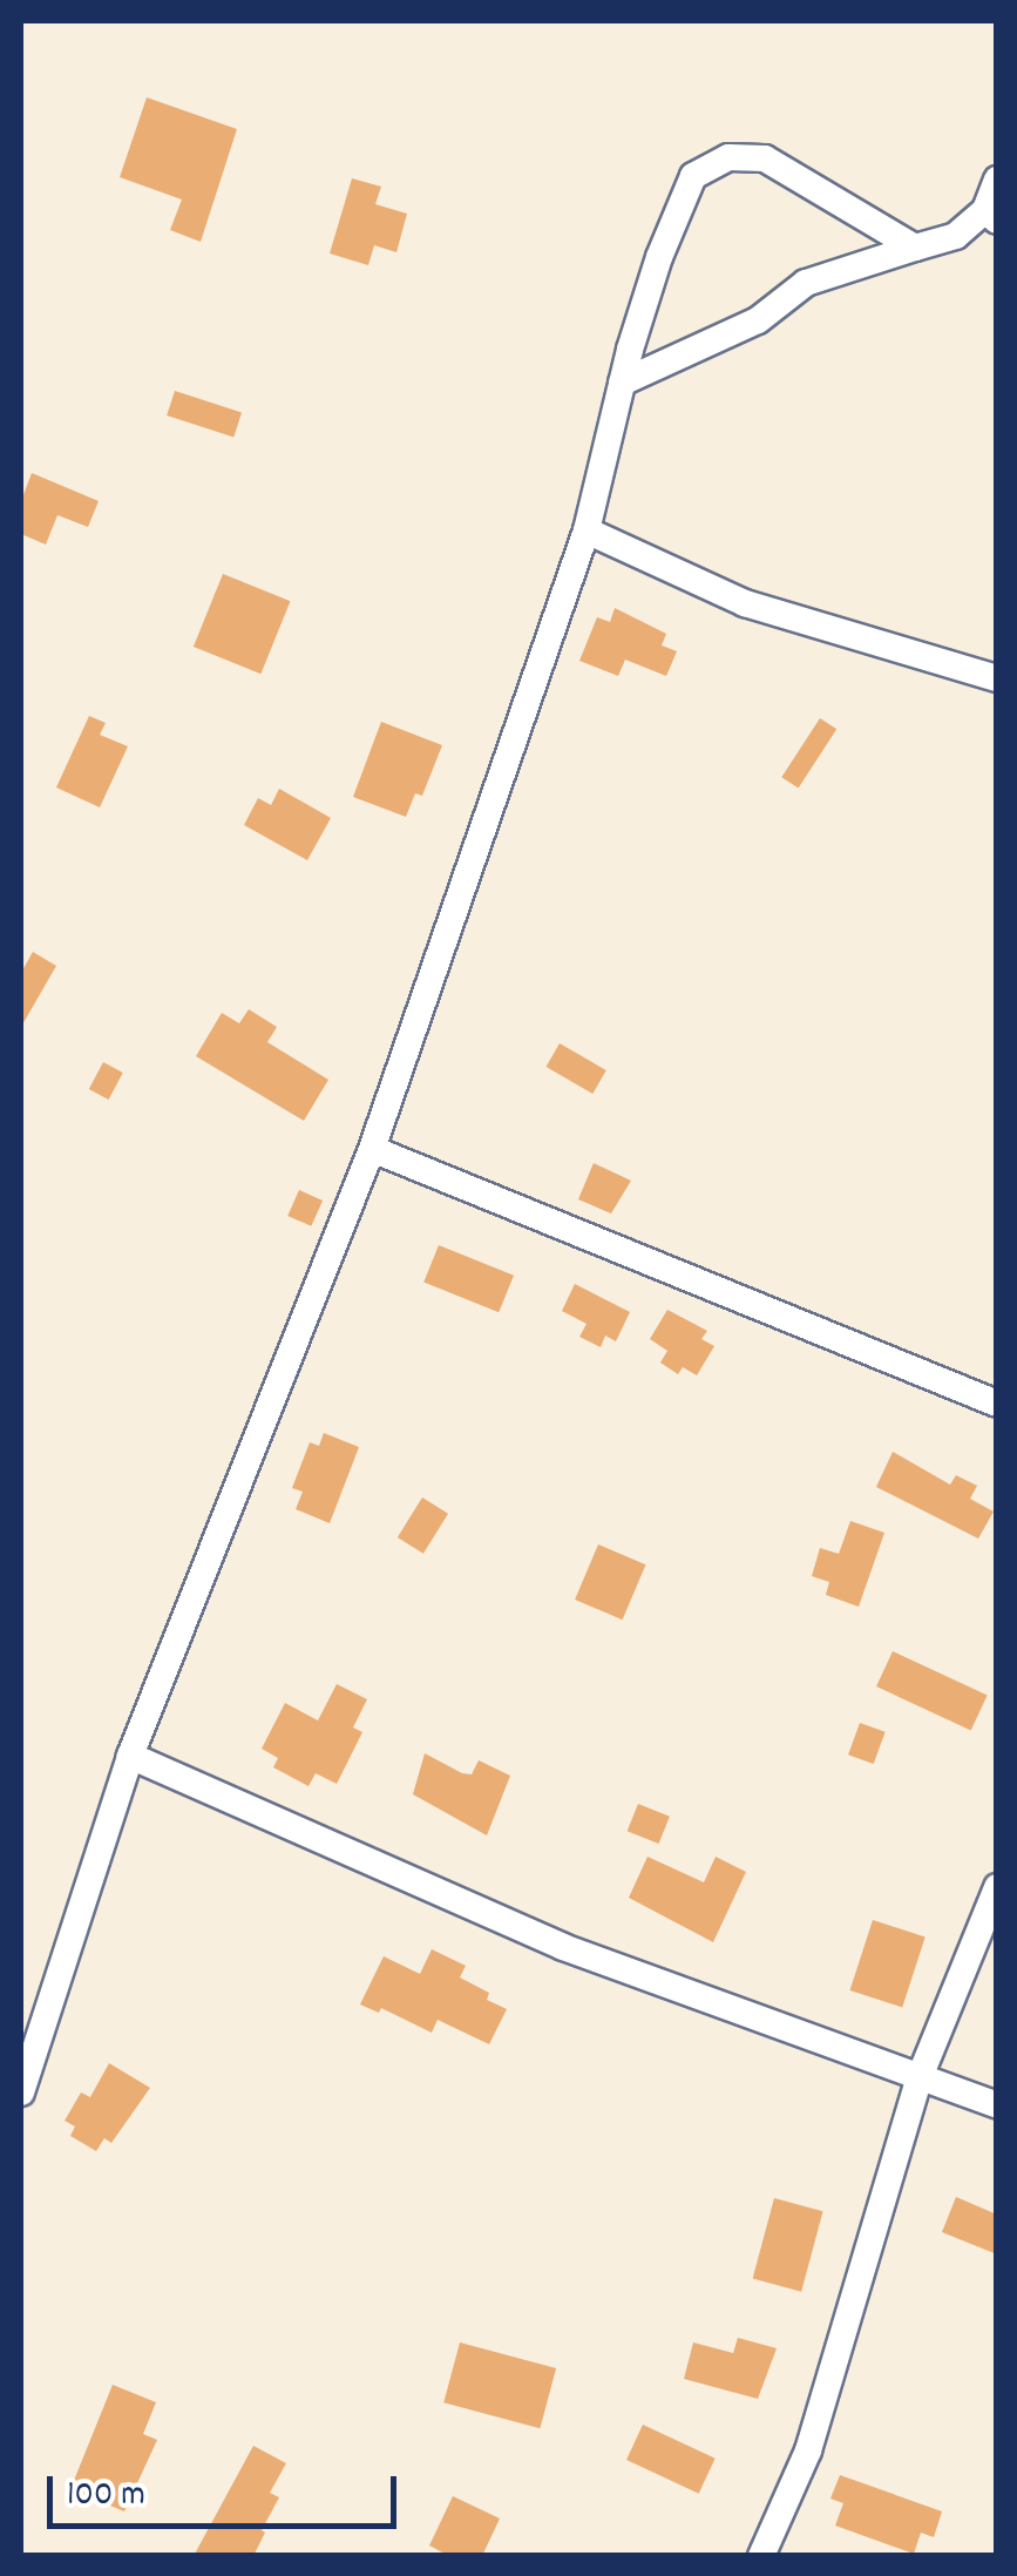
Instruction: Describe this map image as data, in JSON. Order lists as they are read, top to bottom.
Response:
{
  "scale_bar": "100 m"
}
